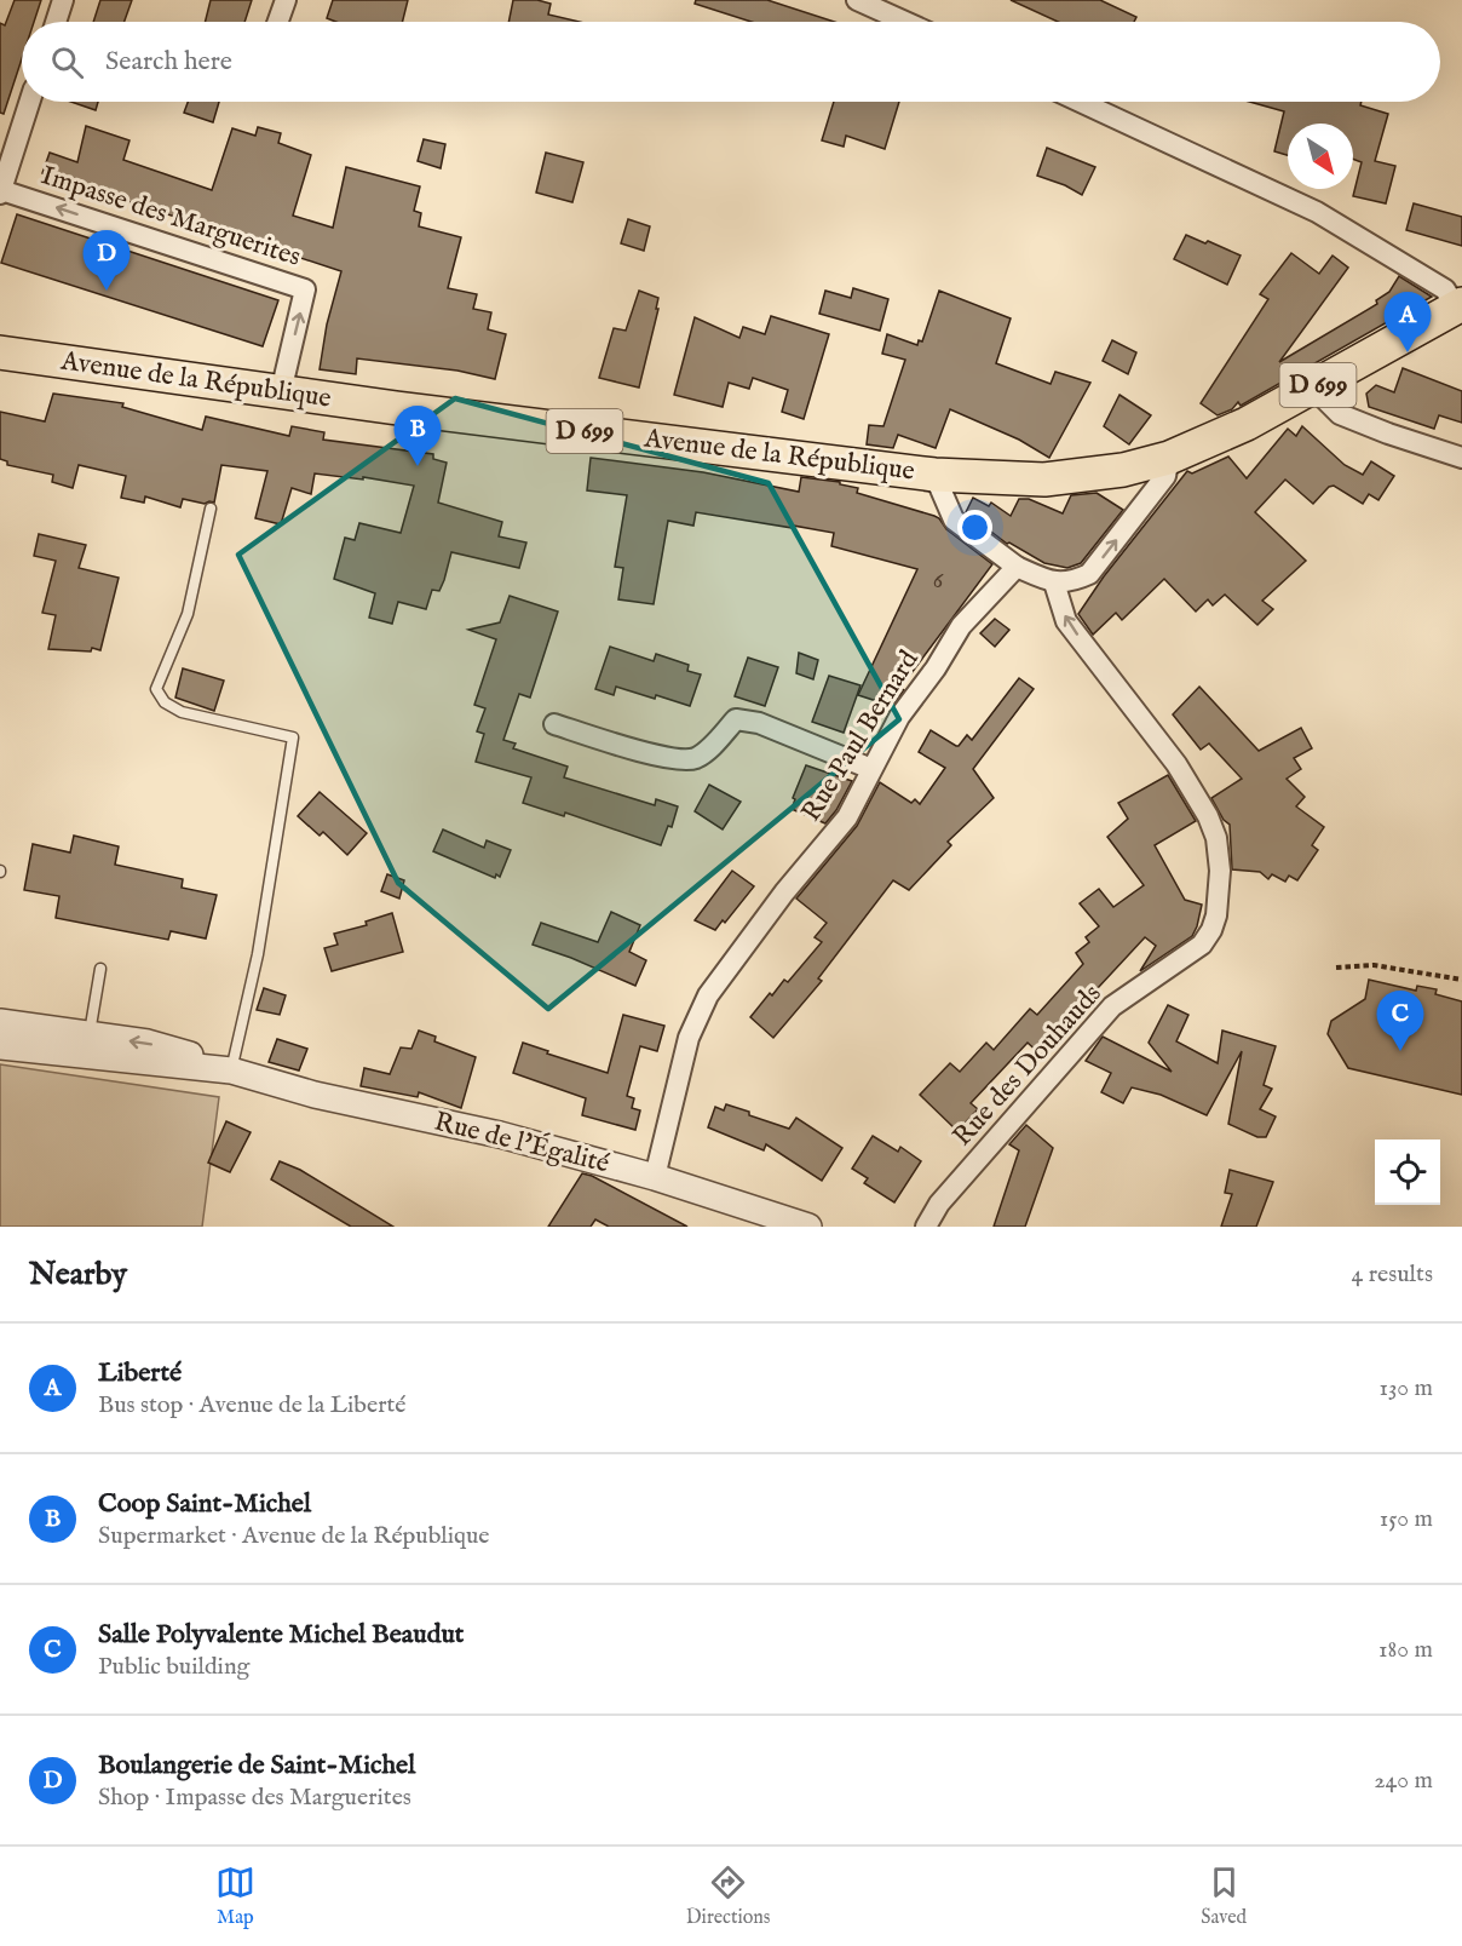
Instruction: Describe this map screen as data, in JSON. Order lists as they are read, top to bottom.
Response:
{
  "streets": {
    "main road": ["Avenue de la République", "D 699"],
    "street": [
      "Impasse des Marguerites",
      "Rue Paul Bernard",
      "Rue des Douhauds",
      "Rue de l'Égalité"
    ]
  },
  "crossings": [
    ["Impasse des Marguerites", "Avenue de la République"],
    ["Avenue de la République", "D 699"],
    ["Rue Paul Bernard", "Rue de l'Égalité"]
  ],
  "one_way": ["Impasse des Marguerites", "Rue des Douhauds"],
  "house_numbers": ["6"],
  "north": "bottom right",
  "page": {
    "search": "Search here",
    "pins": [
      "D",
      "A",
      "B",
      "C"
    ],
    "heading": ["Nearby", "4 results"],
    "list": [
      {
        "mark": "A",
        "name": "Liberté",
        "note": "Bus stop · Avenue de la Liberté",
        "value": "130 m"
      },
      {
        "mark": "B",
        "name": "Coop Saint-Michel",
        "note": "Supermarket · Avenue de la République",
        "value": "150 m"
      },
      {
        "mark": "C",
        "name": "Salle Polyvalente Michel Beaudut",
        "note": "Public building",
        "value": "180 m"
      },
      {
        "mark": "D",
        "name": "Boulangerie de Saint-Michel",
        "note": "Shop · Impasse des Marguerites",
        "value": "240 m"
      }
    ],
    "nav": ["Map", "Directions", "Saved"]
  }
}
